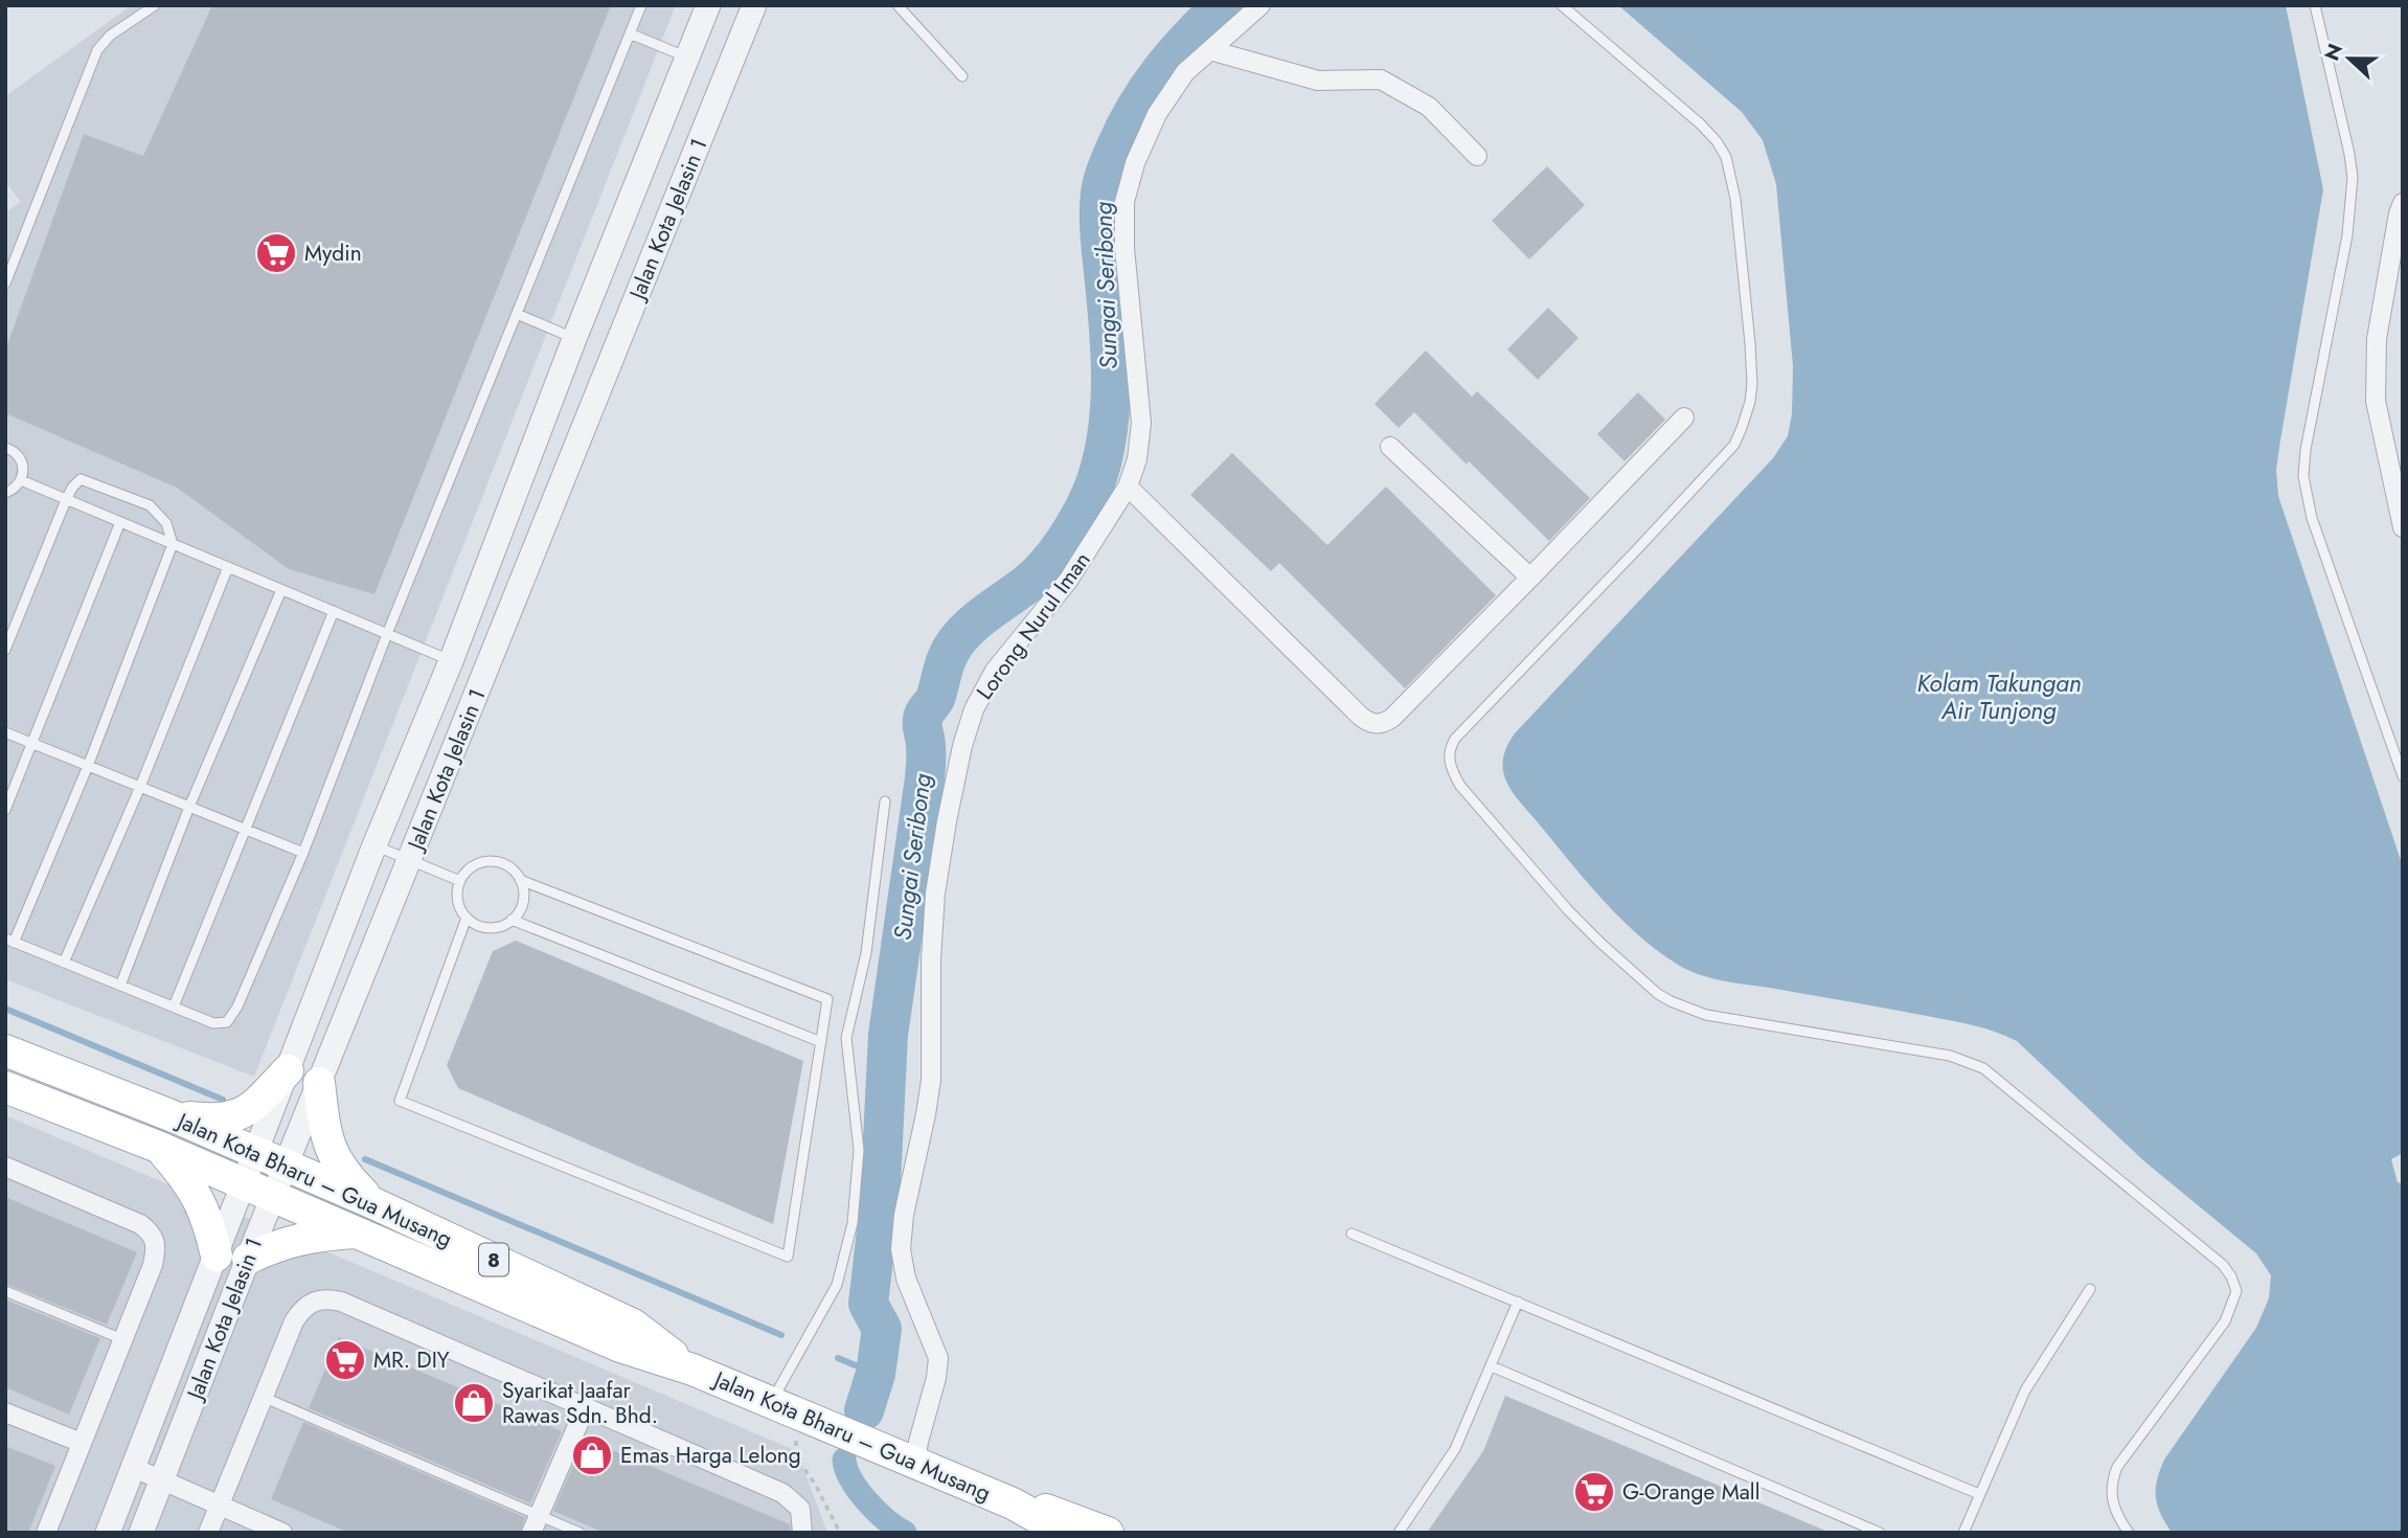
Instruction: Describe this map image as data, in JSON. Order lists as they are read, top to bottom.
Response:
{
  "streets": {
    "main road": ["Jalan Kota Bharu – Gua Musang", "8"],
    "street": ["Jalan Kota Jelasin 1", "Lorong Nurul Iman"]
  },
  "crossings": [
    ["Jalan Kota Jelasin 1", "Jalan Kota Bharu – Gua Musang"],
    ["Lorong Nurul Iman", "Jalan Kota Bharu – Gua Musang"]
  ],
  "water": ["Sungai Seribong", "Kolam Takungan Air Tunjong"],
  "places": {
    "supermarket": ["Mydin", "MR. DIY", "G-Orange Mall"],
    "shop": ["Syarikat Jaafar Rawas Sdn. Bhd.", "Emas Harga Lelong"]
  },
  "north": "left"
}
